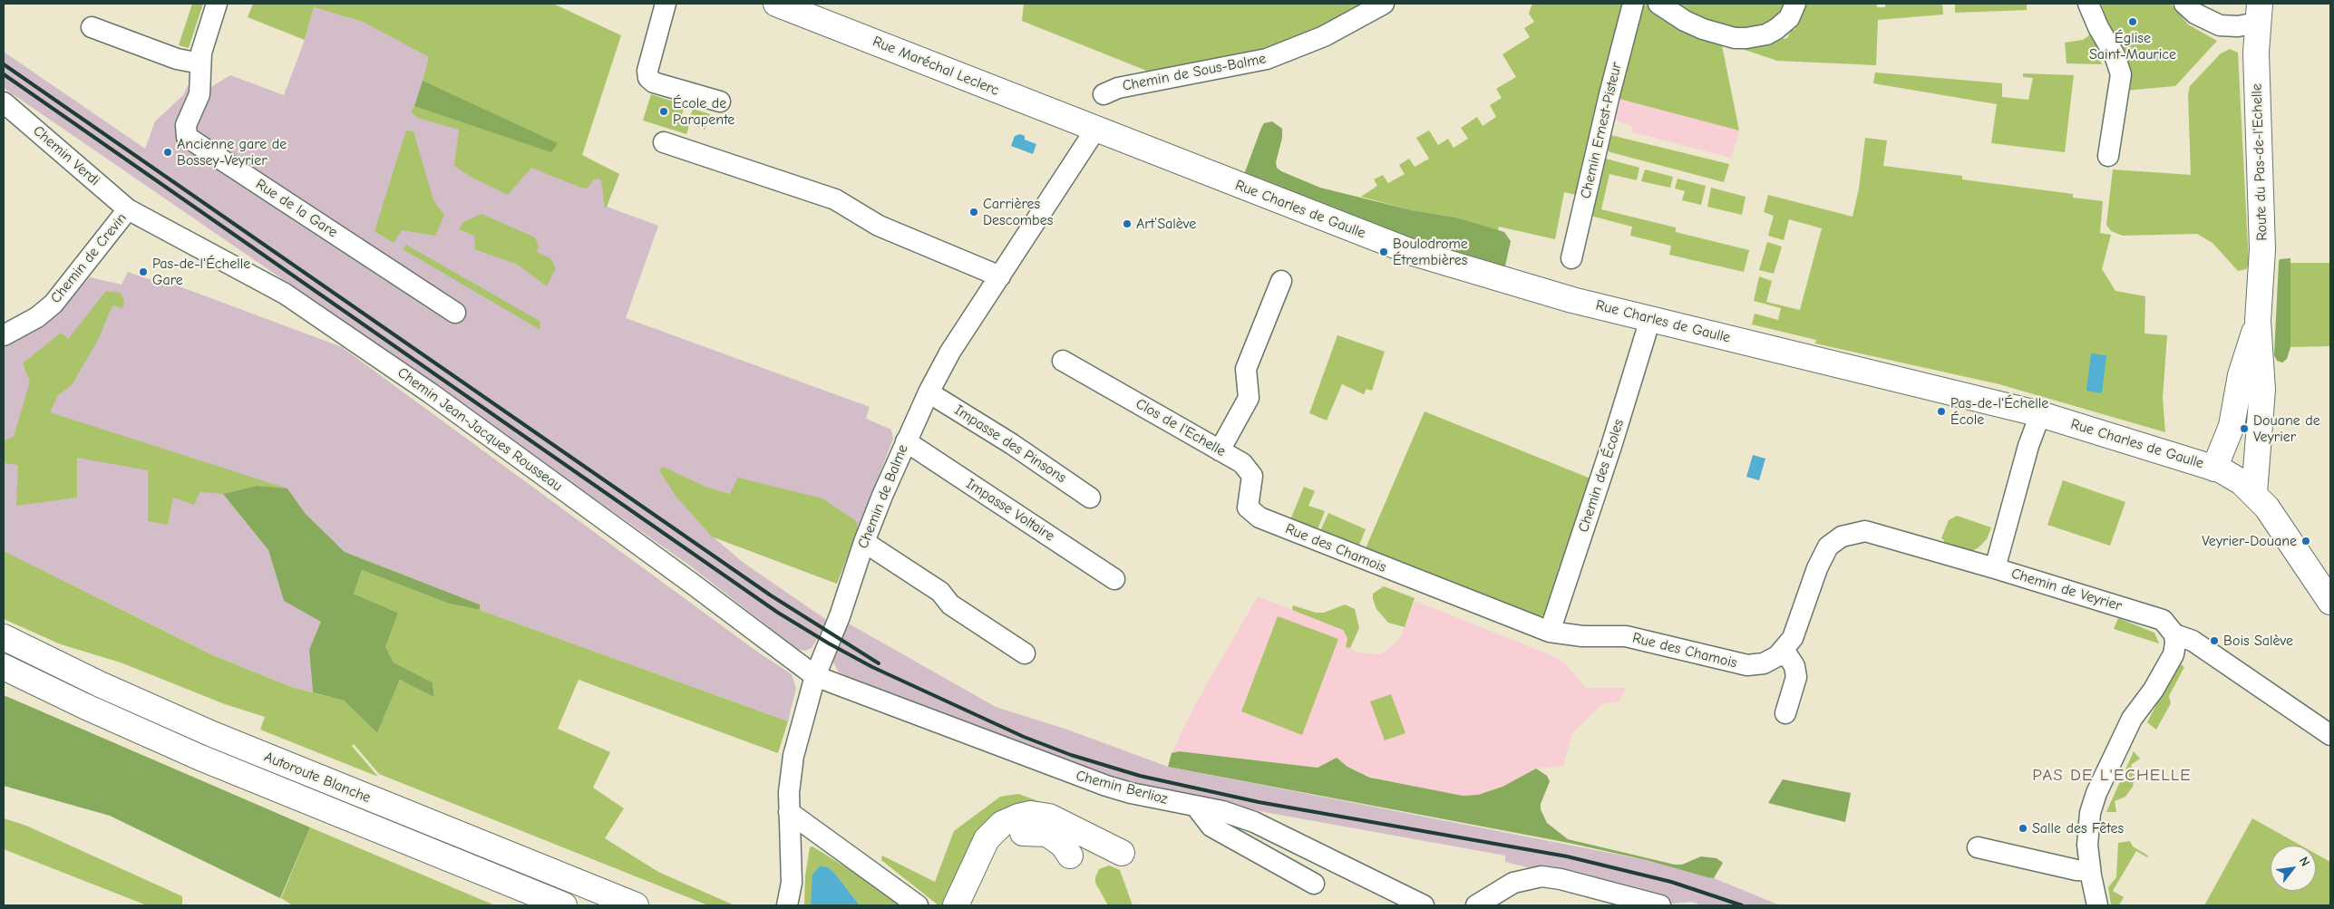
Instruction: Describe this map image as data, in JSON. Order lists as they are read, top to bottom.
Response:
{
  "streets": {
    "main road": [
      "Rue Maréchal Leclerc",
      "Route du Pas-de-l'Echelle",
      "Rue Charles de Gaulle",
      "Autoroute Blanche"
    ],
    "street": [
      "Chemin de Sous-Balme",
      "Chemin Ernest-Pisteur",
      "Chemin Verdi",
      "Rue de la Gare",
      "Chemin de Crevin",
      "Clos de l'Echelle",
      "Chemin Jean-Jacques Rousseau",
      "Impasse des Pinsons",
      "Chemin des Écoles",
      "Chemin de Balme",
      "Impasse Voltaire",
      "Rue des Chamois",
      "Chemin de Veyrier",
      "Chemin Berlioz"
    ]
  },
  "crossings": [
    ["Rue Maréchal Leclerc", "Rue Charles de Gaulle"],
    ["Rue Maréchal Leclerc", "Chemin de Balme"],
    ["Chemin Verdi", "Chemin de Crevin"],
    ["Chemin Verdi", "Chemin Jean-Jacques Rousseau"],
    ["Route du Pas-de-l'Echelle", "Rue Charles de Gaulle"],
    ["Rue Charles de Gaulle", "Chemin des Écoles"],
    ["Rue Charles de Gaulle", "Chemin de Balme"],
    ["Rue Charles de Gaulle", "Chemin de Veyrier"],
    ["Chemin de Crevin", "Chemin Jean-Jacques Rousseau"],
    ["Clos de l'Echelle", "Rue des Chamois"],
    ["Chemin Jean-Jacques Rousseau", "Chemin de Balme"],
    ["Chemin Jean-Jacques Rousseau", "Chemin Berlioz"],
    ["Impasse des Pinsons", "Chemin de Balme"],
    ["Chemin des Écoles", "Rue des Chamois"],
    ["Chemin de Balme", "Impasse Voltaire"],
    ["Chemin de Balme", "Chemin Berlioz"]
  ],
  "districts": ["PAS DE L'ECHELLE"],
  "places": [
    "Église Saint-Maurice",
    "École de Parapente",
    "Ancienne gare de Bossey-Veyrier",
    "Carrières Descombes",
    "Art’Salève",
    "Boulodrome Étrembières",
    "Pas-de-l'Échelle Gare",
    "Pas-de-l'Échelle École",
    "Douane de Veyrier",
    "Veyrier-Douane",
    "Bois Salève",
    "Salle des Fêtes"
  ],
  "north": "top right"
}
